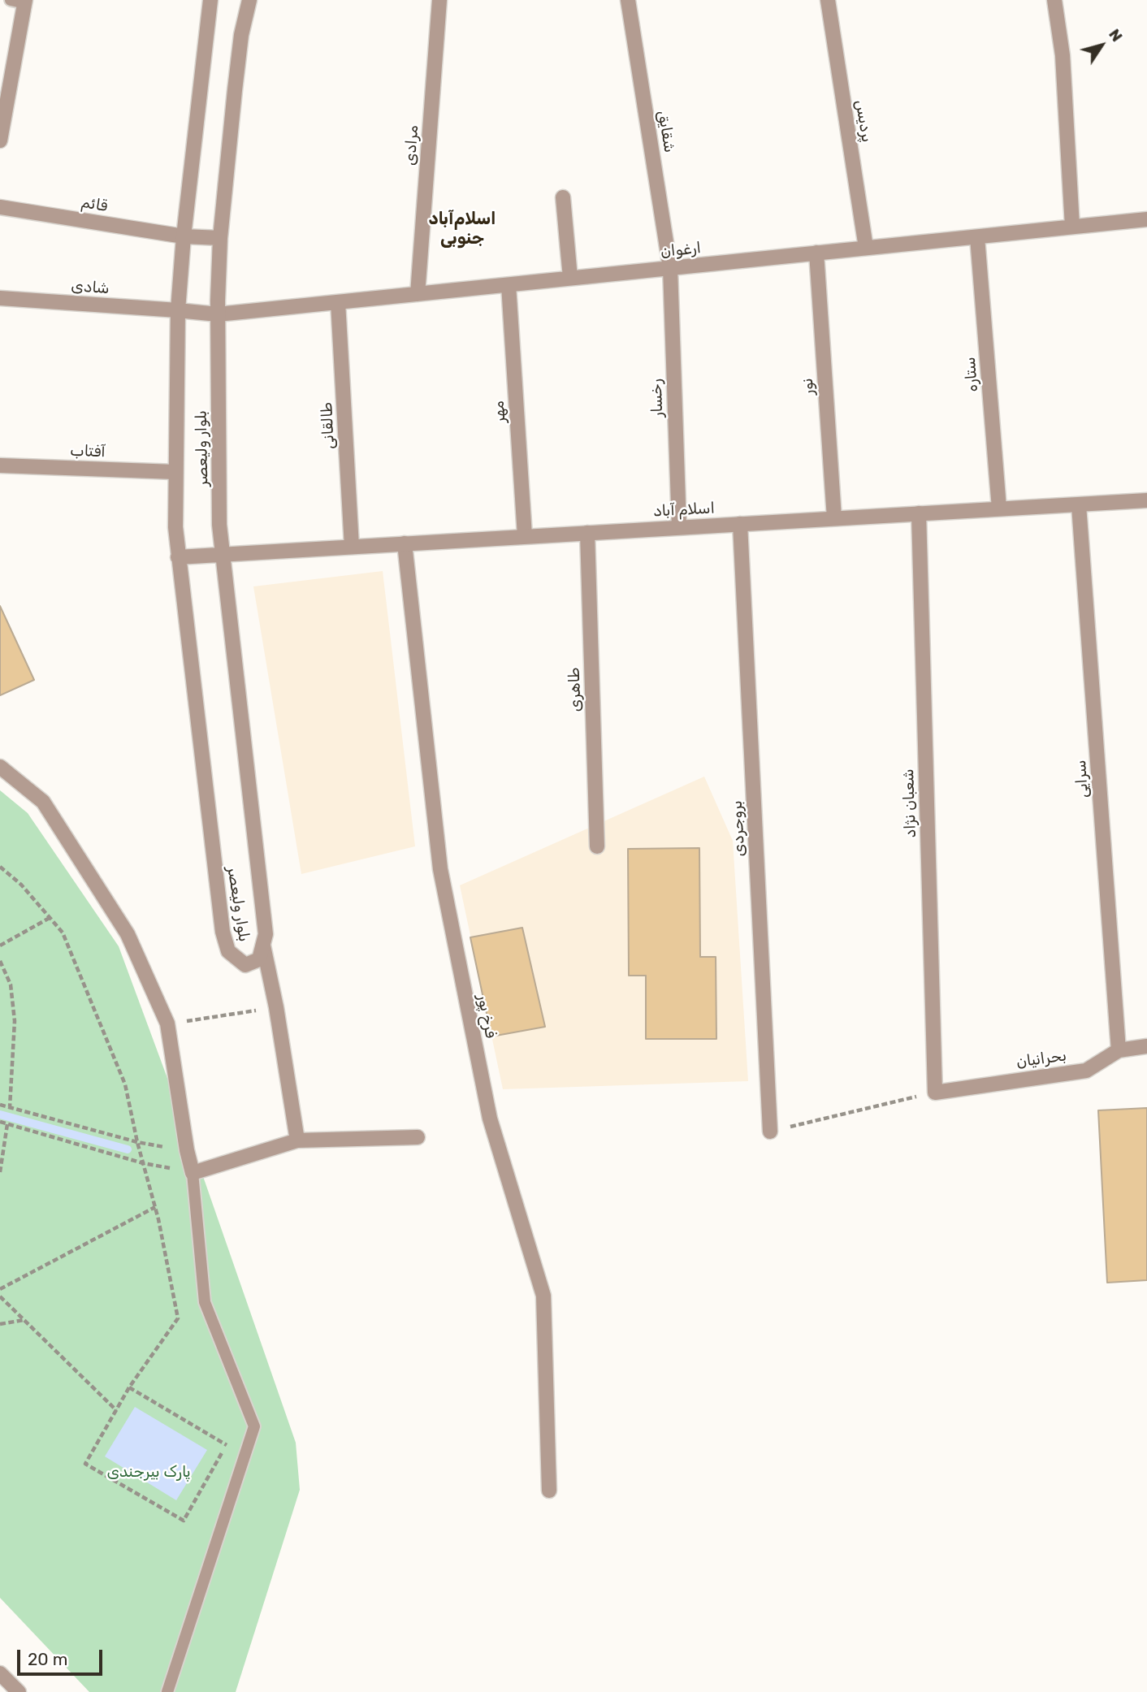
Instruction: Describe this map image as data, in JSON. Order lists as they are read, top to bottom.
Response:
{
  "streets": {
    "street": [
      "پردیس",
      "شقایق",
      "مرادی",
      "قائم",
      "ارغوان",
      "شادی",
      "ستاره",
      "نور",
      "رخسار",
      "مهر",
      "طالقانی",
      "بلوار ولیعصر",
      "آفتاب",
      "اسلام آباد",
      "طاهری",
      "سرایی",
      "شعبان نژاد",
      "بروجردی",
      "فرخ پور",
      "بحرانیان"
    ]
  },
  "crossings": [
    ["پردیس", "ارغوان"],
    ["شقایق", "ارغوان"],
    ["شقایق", "رخسار"],
    ["مرادی", "ارغوان"],
    ["قائم", "بلوار ولیعصر"],
    ["ارغوان", "شادی"],
    ["ارغوان", "ستاره"],
    ["ارغوان", "نور"],
    ["ارغوان", "رخسار"],
    ["ارغوان", "مهر"],
    ["ارغوان", "طالقانی"],
    ["ارغوان", "بلوار ولیعصر"],
    ["شادی", "بلوار ولیعصر"],
    ["ستاره", "اسلام آباد"],
    ["نور", "اسلام آباد"],
    ["رخسار", "اسلام آباد"],
    ["مهر", "اسلام آباد"],
    ["طالقانی", "اسلام آباد"],
    ["بلوار ولیعصر", "آفتاب"],
    ["بلوار ولیعصر", "اسلام آباد"],
    ["اسلام آباد", "طاهری"],
    ["اسلام آباد", "سرایی"],
    ["اسلام آباد", "شعبان نژاد"],
    ["اسلام آباد", "بروجردی"],
    ["اسلام آباد", "فرخ پور"],
    ["سرایی", "بحرانیان"],
    ["شعبان نژاد", "بحرانیان"]
  ],
  "districts": ["اسلام‌‌آباد جنوبی"],
  "parks": ["پارک بیرجندی"],
  "scale_bar": "20 m",
  "north": "top right"
}
